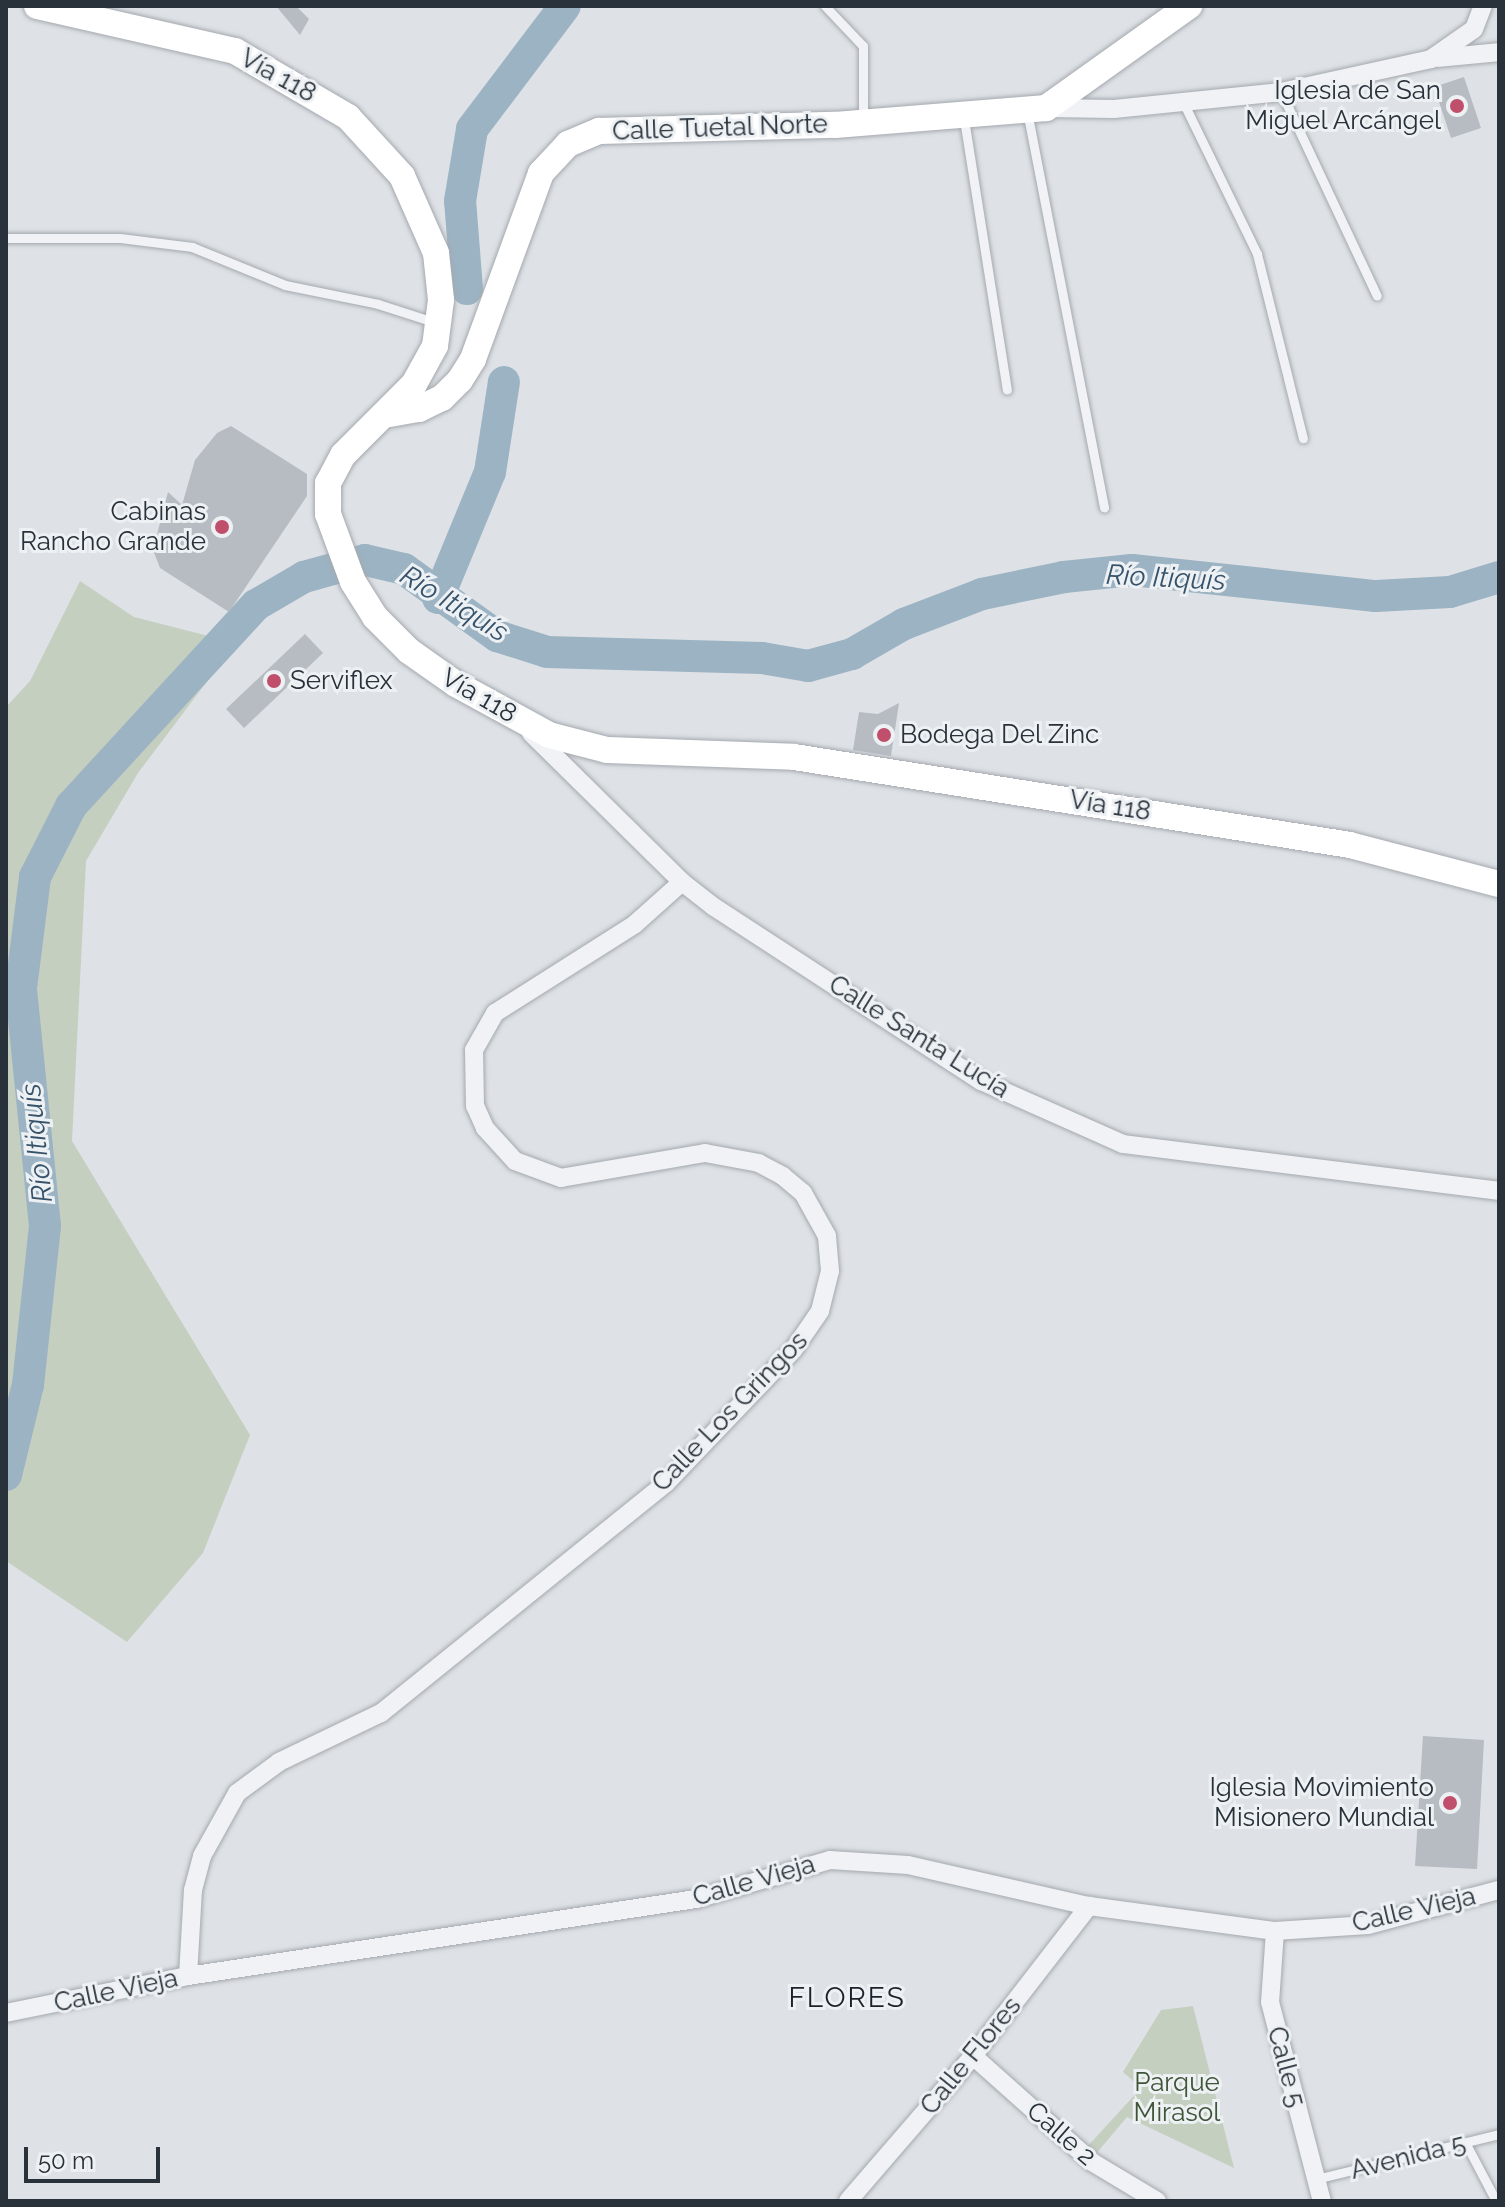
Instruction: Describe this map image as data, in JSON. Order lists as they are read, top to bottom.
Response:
{
  "streets": {
    "main road": ["Vía 118", "Calle Tuetal Norte"],
    "street": [
      "Calle Santa Lucía",
      "Calle Los Gringos",
      "Calle Vieja",
      "Calle Flores",
      "Calle 5",
      "Calle 2"
    ],
    "lane": ["Avenida 5"]
  },
  "crossings": [
    ["Vía 118", "Calle Tuetal Norte"],
    ["Vía 118", "Calle Santa Lucía"],
    ["Calle Santa Lucía", "Calle Los Gringos"],
    ["Calle Los Gringos", "Calle Vieja"],
    ["Calle Vieja", "Calle Flores"],
    ["Calle Vieja", "Calle 5"],
    ["Calle Flores", "Calle 2"],
    ["Calle 5", "Avenida 5"]
  ],
  "districts": ["FLORES"],
  "water": ["Río Itiquís"],
  "parks": ["Parque Mirasol"],
  "places": [
    "Iglesia de San Miguel Arcángel",
    "Cabinas Rancho Grande",
    "Serviflex",
    "Bodega Del Zinc",
    "Iglesia Movimiento Misionero Mundial"
  ],
  "scale_bar": "50 m"
}
